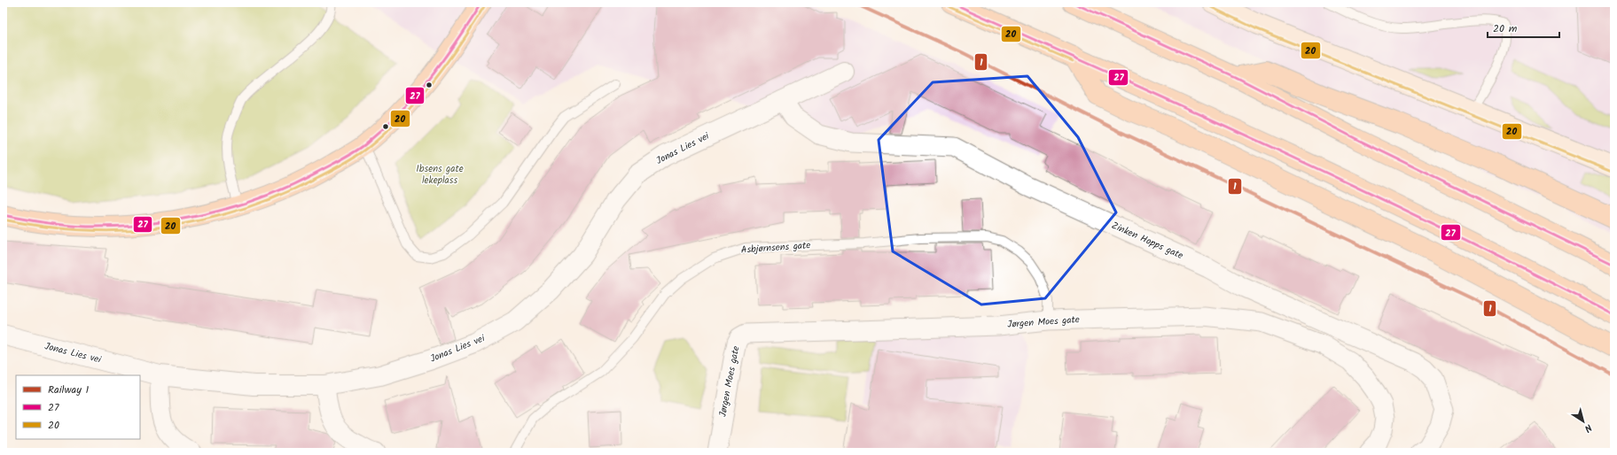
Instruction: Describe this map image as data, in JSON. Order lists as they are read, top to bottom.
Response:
{
  "streets": {
    "street": ["Jonas Lies vei", "Zinken Hopps gate", "Jørgen Moes gate"],
    "lane": ["Asbjørnsens gate"]
  },
  "crossings": [
    ["Jonas Lies vei", "Zinken Hopps gate"],
    ["Asbjørnsens gate", "Jørgen Moes gate"]
  ],
  "parks": ["Ibsens gate lekeplass"],
  "lines": ["rail line 1", "transit line 27", "transit line 20"],
  "legend": ["Railway 1", "27", "20"],
  "scale_bar": "20 m",
  "north": "bottom right"
}
